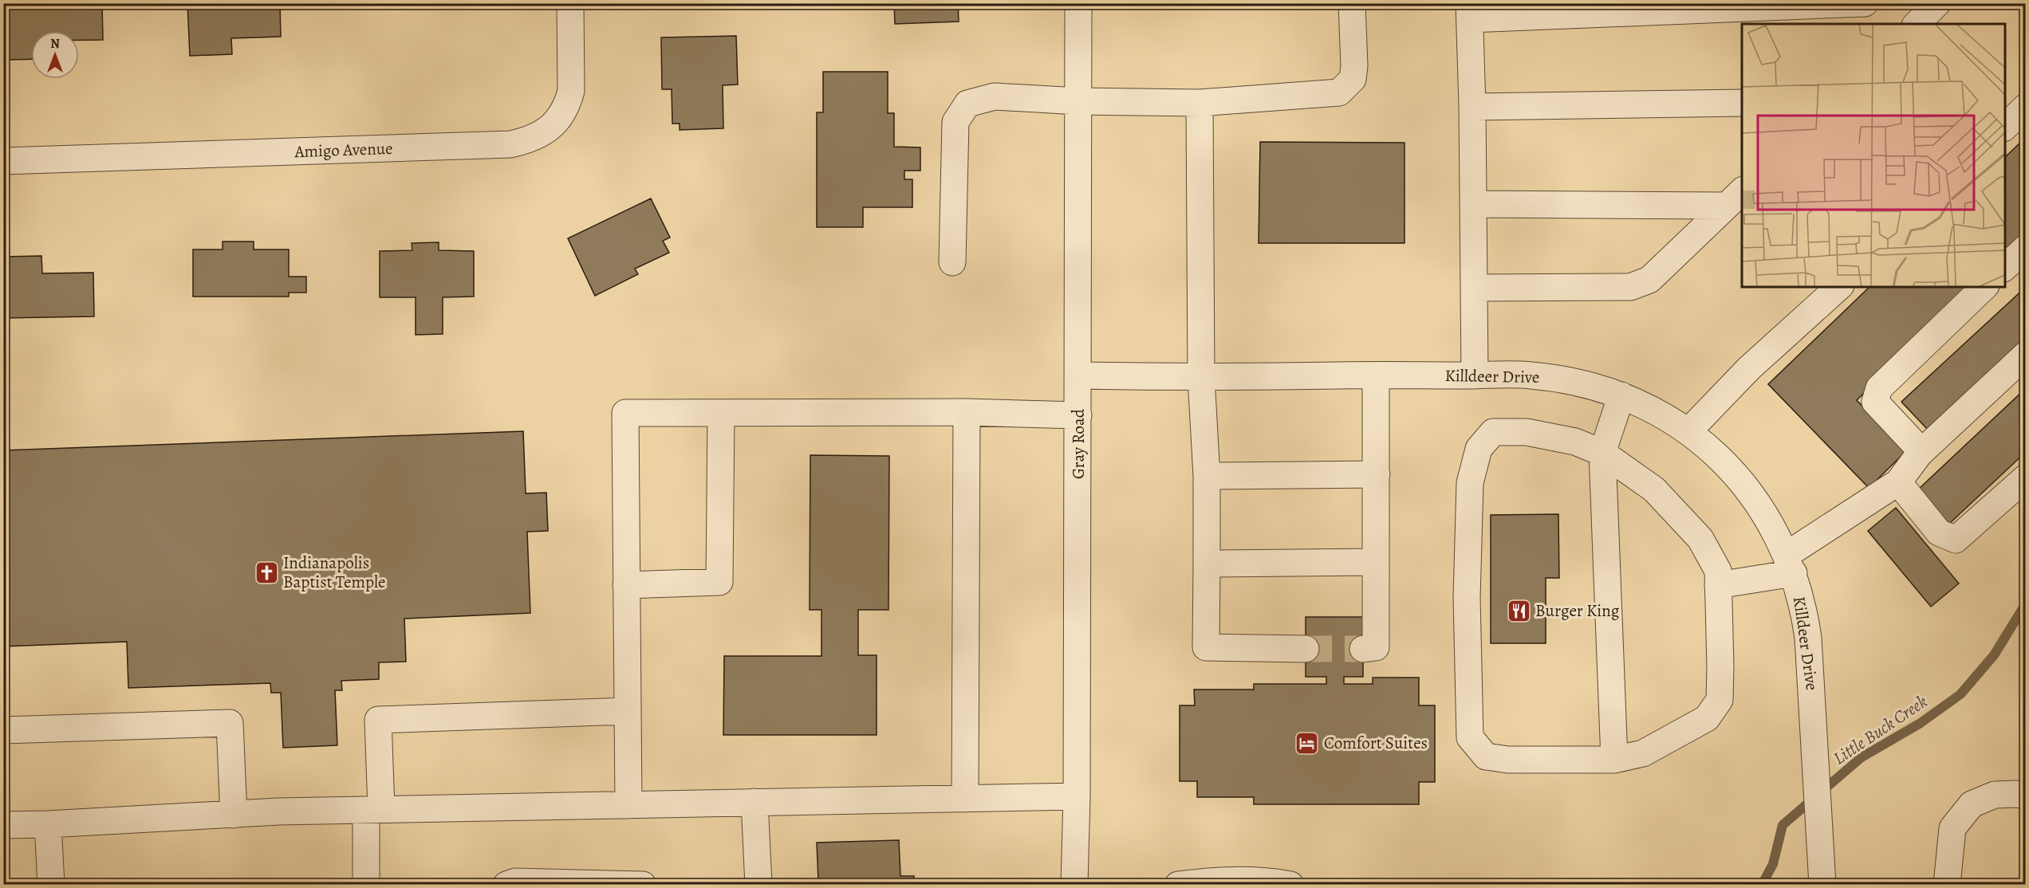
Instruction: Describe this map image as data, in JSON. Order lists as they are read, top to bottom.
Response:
{
  "streets": {
    "street": ["Amigo Avenue", "Killdeer Drive", "Gray Road"]
  },
  "crossings": [
    ["Killdeer Drive", "Gray Road"]
  ],
  "water": ["Little Buck Creek"],
  "places": {
    "church": ["Indianapolis Baptist Temple"],
    "restaurant": ["Burger King"],
    "hotel": ["Comfort Suites"]
  },
  "north": "top"
}
